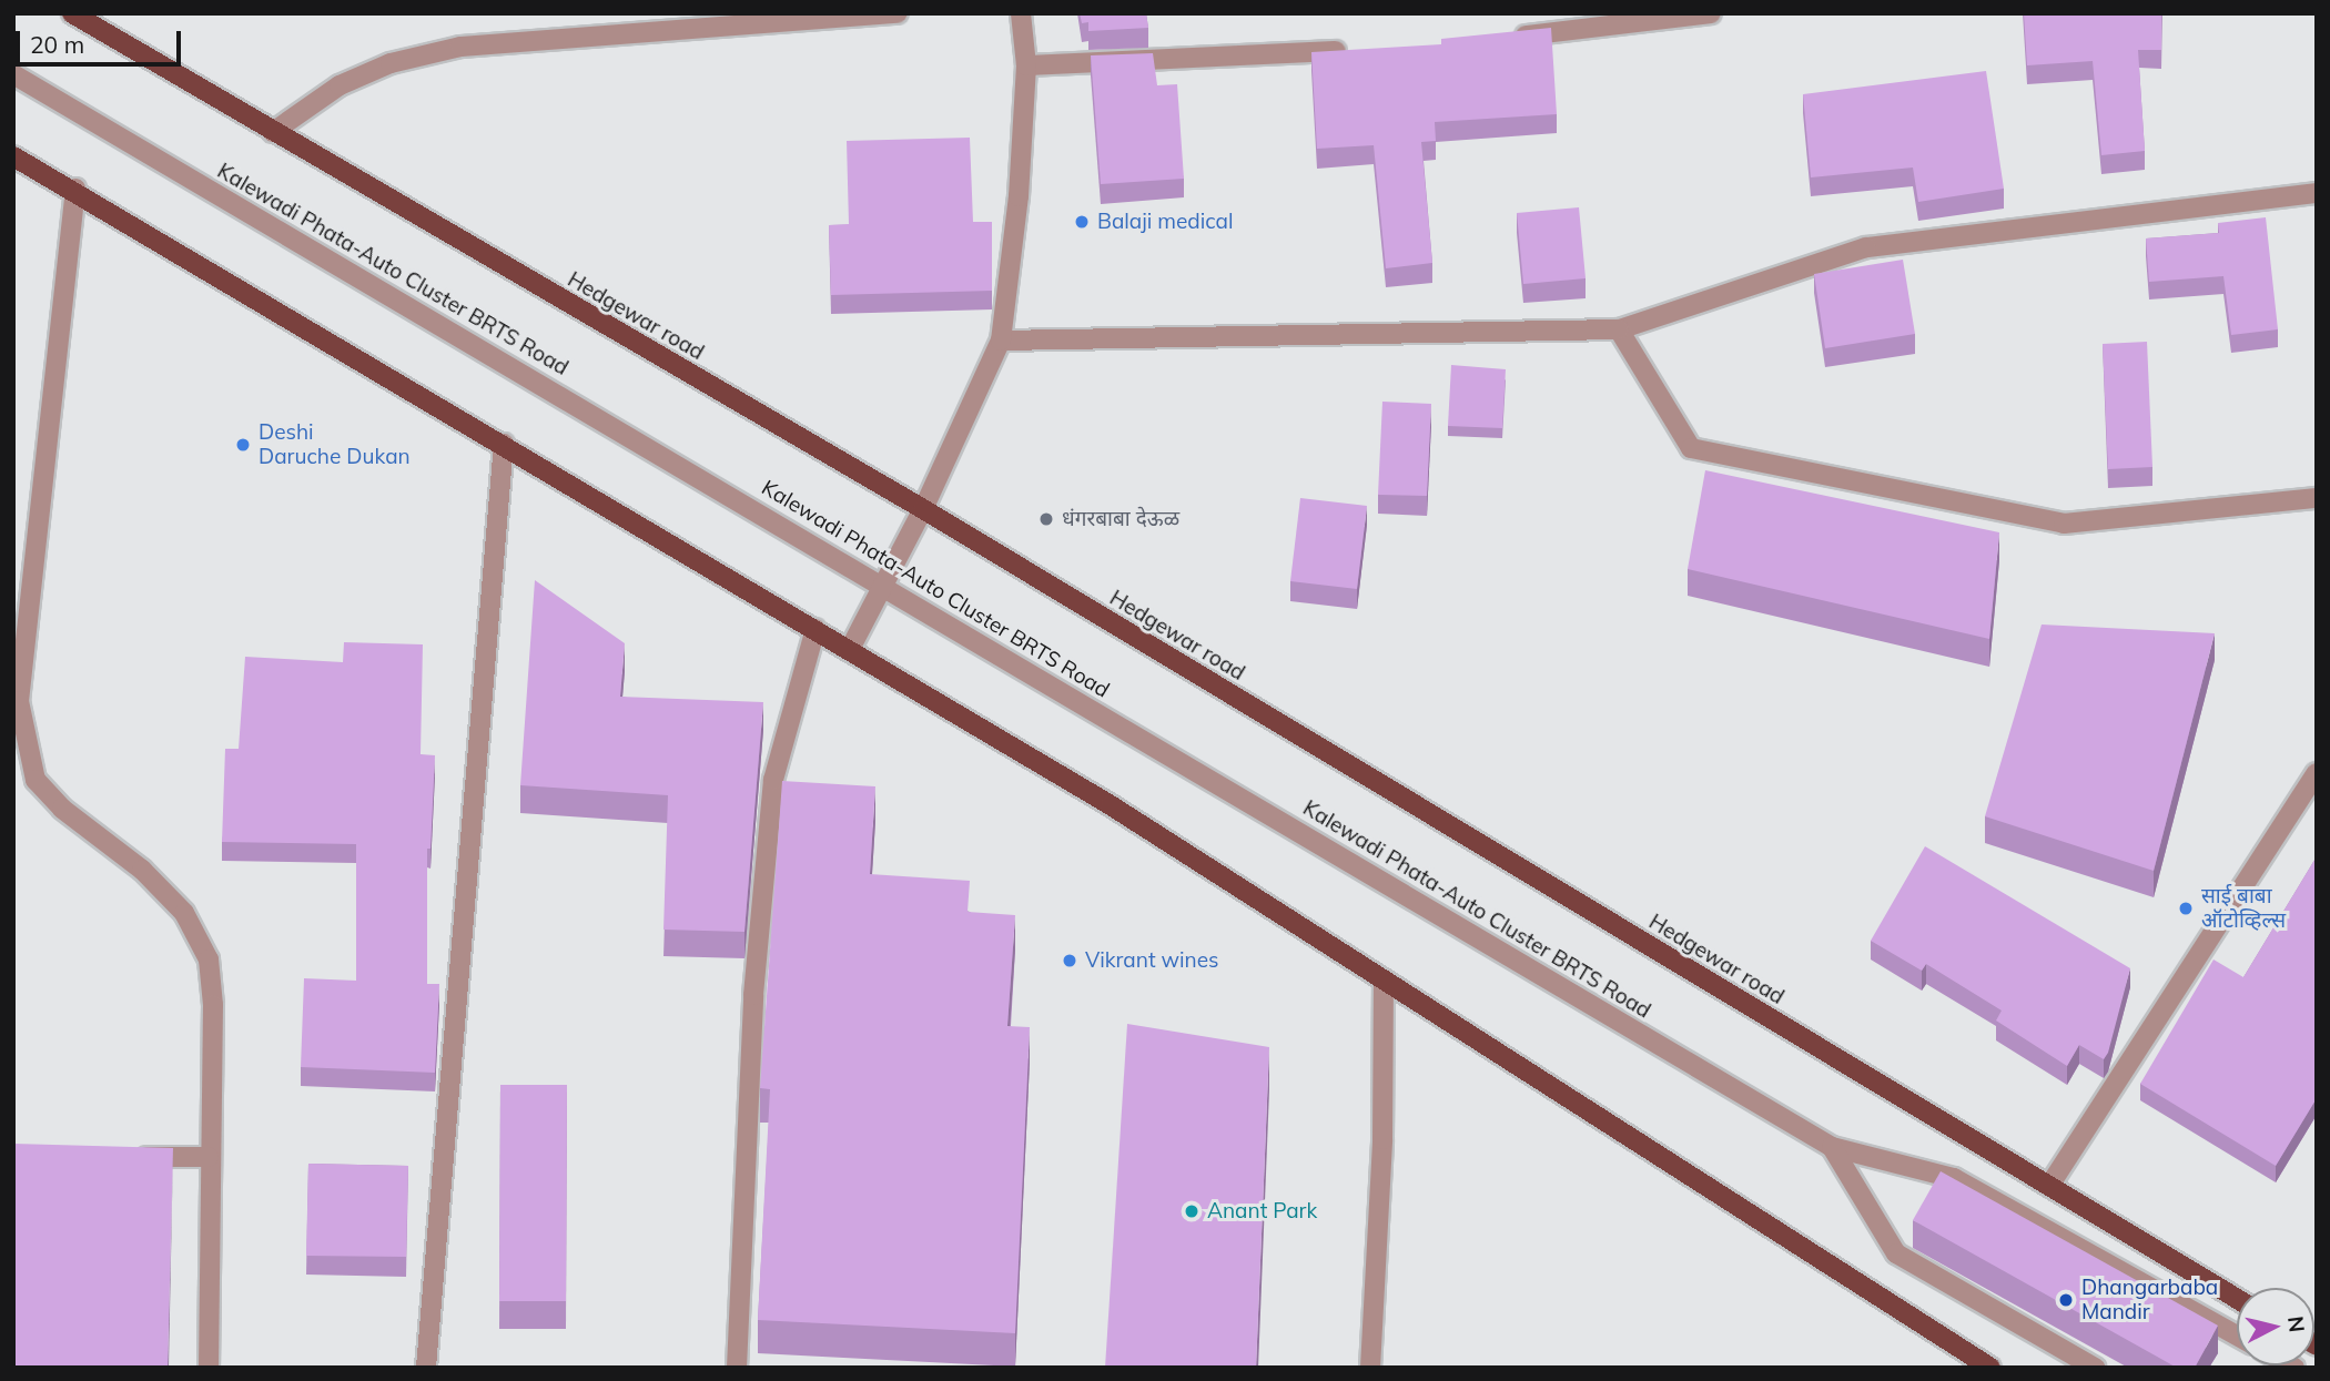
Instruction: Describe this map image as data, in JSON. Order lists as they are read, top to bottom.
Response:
{
  "streets": {
    "main road": ["Hedgewar road"],
    "street": ["Kalewadi Phata-Auto Cluster BRTS Road"]
  },
  "places": [
    "Balaji medical",
    "Deshi Daruche Dukan",
    "धंगरबाबा देऊळ",
    "साई बाबा ऑटोव्हिल्स",
    "Vikrant wines",
    "Anant Park",
    "Dhangarbaba Mandir"
  ],
  "scale_bar": "20 m",
  "north": "right"
}
